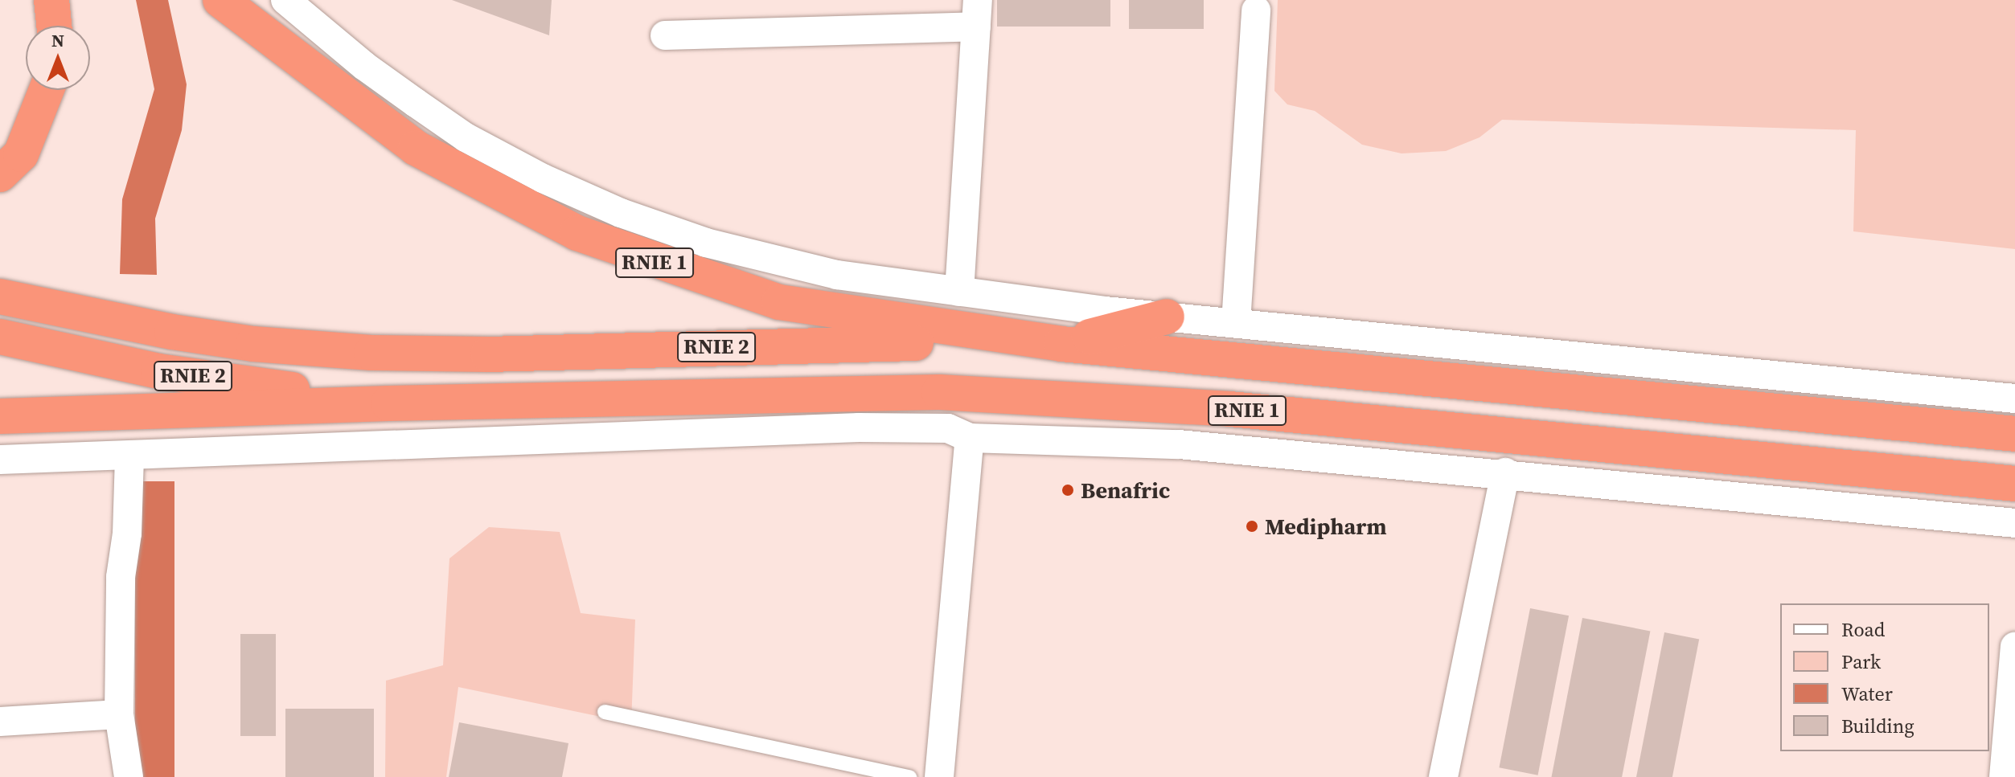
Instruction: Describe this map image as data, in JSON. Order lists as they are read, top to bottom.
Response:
{
  "streets": {
    "highway": ["RNIE 1", "RNIE 2"]
  },
  "crossings": [
    ["RNIE 1", "RNIE 2"]
  ],
  "places": ["Benafric", "Medipharm"],
  "legend": [
    "Road",
    "Park",
    "Water",
    "Building"
  ],
  "north": "top"
}
